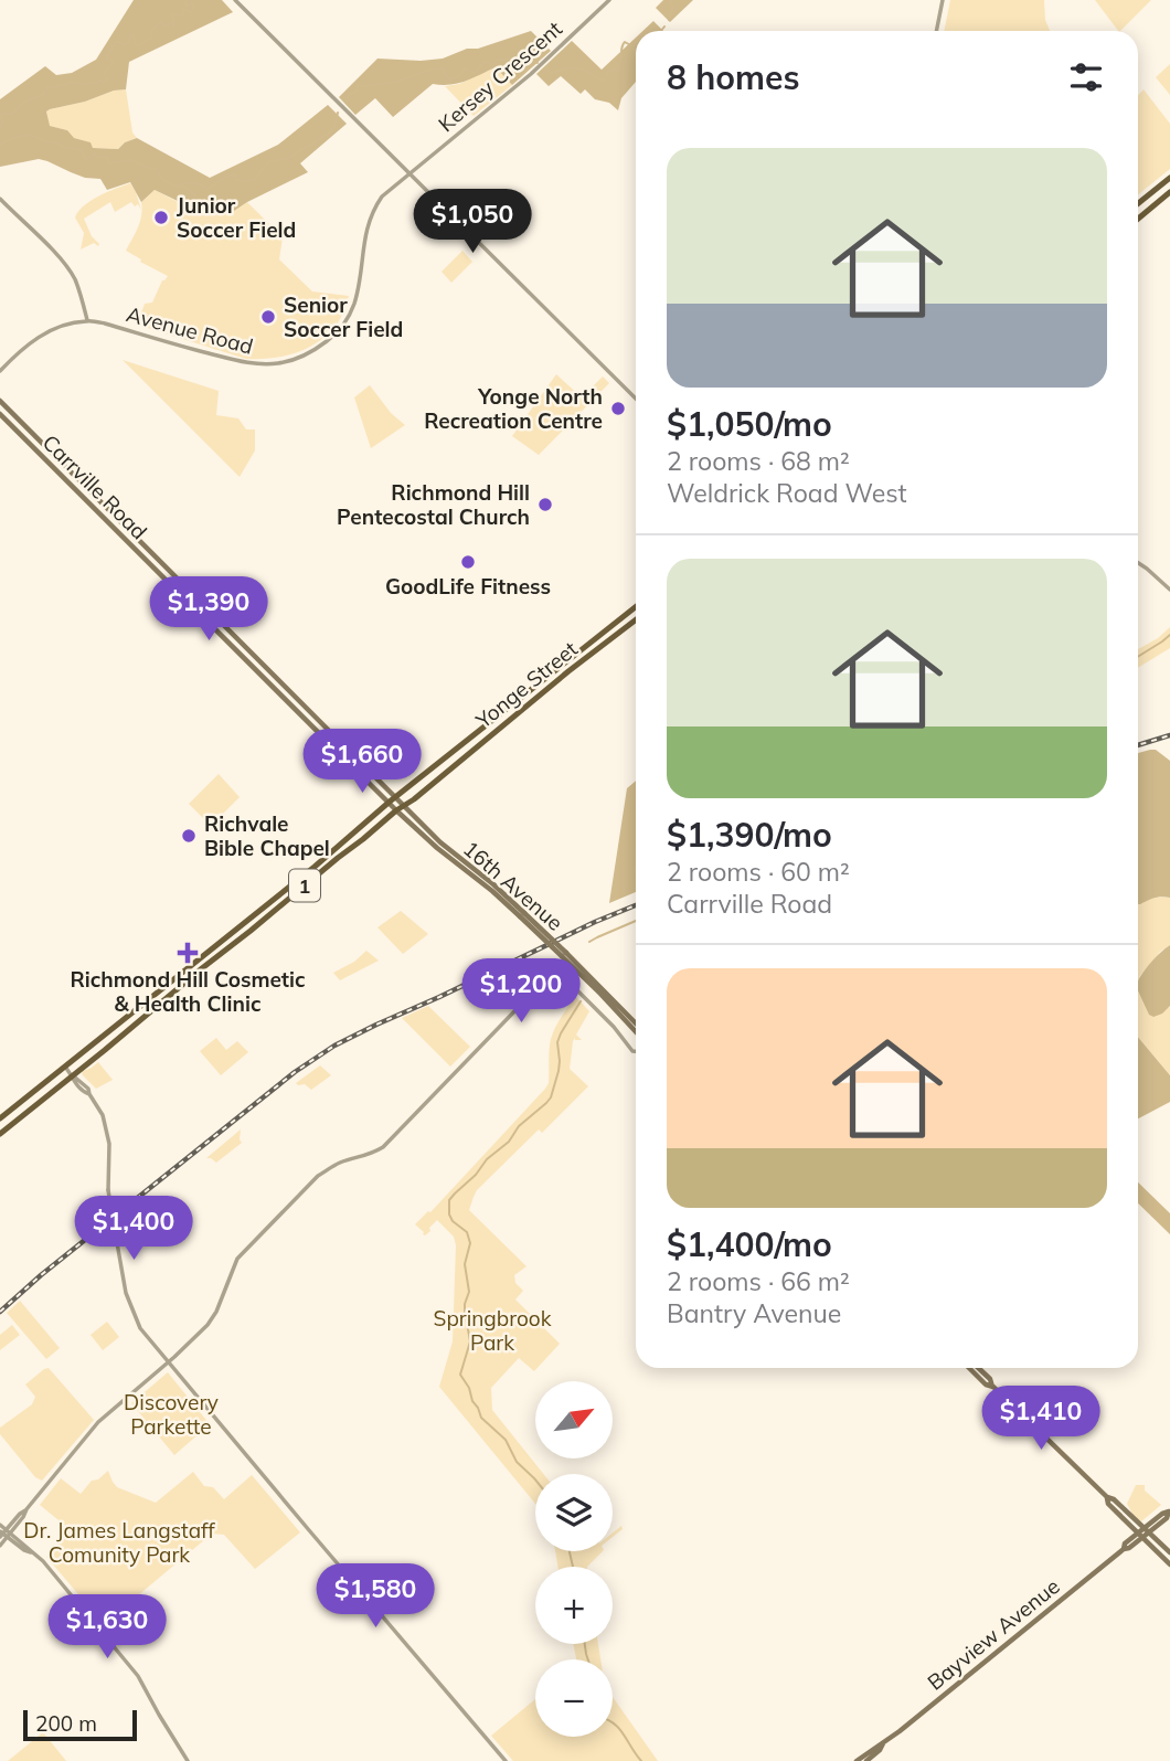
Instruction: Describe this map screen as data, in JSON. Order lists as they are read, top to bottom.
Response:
{
  "streets": {
    "main road": [
      "Carrville Road",
      "Yonge Street",
      "1",
      "16th Avenue",
      "Bayview Avenue"
    ],
    "street": ["Kersey Crescent", "Avenue Road"]
  },
  "crossings": [
    ["Kersey Crescent", "Avenue Road"],
    ["Carrville Road", "Yonge Street"],
    ["Carrville Road", "16th Avenue"],
    ["Yonge Street", "16th Avenue"]
  ],
  "parks": ["Springbrook Park", "Discovery Parkette", "Dr. James Langstaff Comunity Park"],
  "places": {
    "other": [
      "Junior Soccer Field",
      "Senior Soccer Field",
      "Yonge North Recreation Centre",
      "Richmond Hill Pentecostal Church",
      "GoodLife Fitness",
      "Richvale Bible Chapel"
    ],
    "health": ["Richmond Hill Cosmetic & Health Clinic"]
  },
  "scale_bar": "200 m",
  "north": "top right",
  "page": {
    "heading": "8 homes",
    "list": [
      {
        "name": "$1,050/mo",
        "note": "2 rooms · 68 m² · Weldrick Road West"
      },
      {
        "name": "$1,390/mo",
        "note": "2 rooms · 60 m² · Carrville Road"
      },
      {
        "name": "$1,400/mo",
        "note": "2 rooms · 66 m² · Bantry Avenue"
      }
    ],
    "price": [
      "$1,050",
      "$1,390",
      "$1,660",
      "$1,200",
      "$1,400",
      "$1,410",
      "$1,580",
      "$1,630"
    ],
    "map_buttons": ["+", "−"],
    "scale": "200 m"
  }
}
